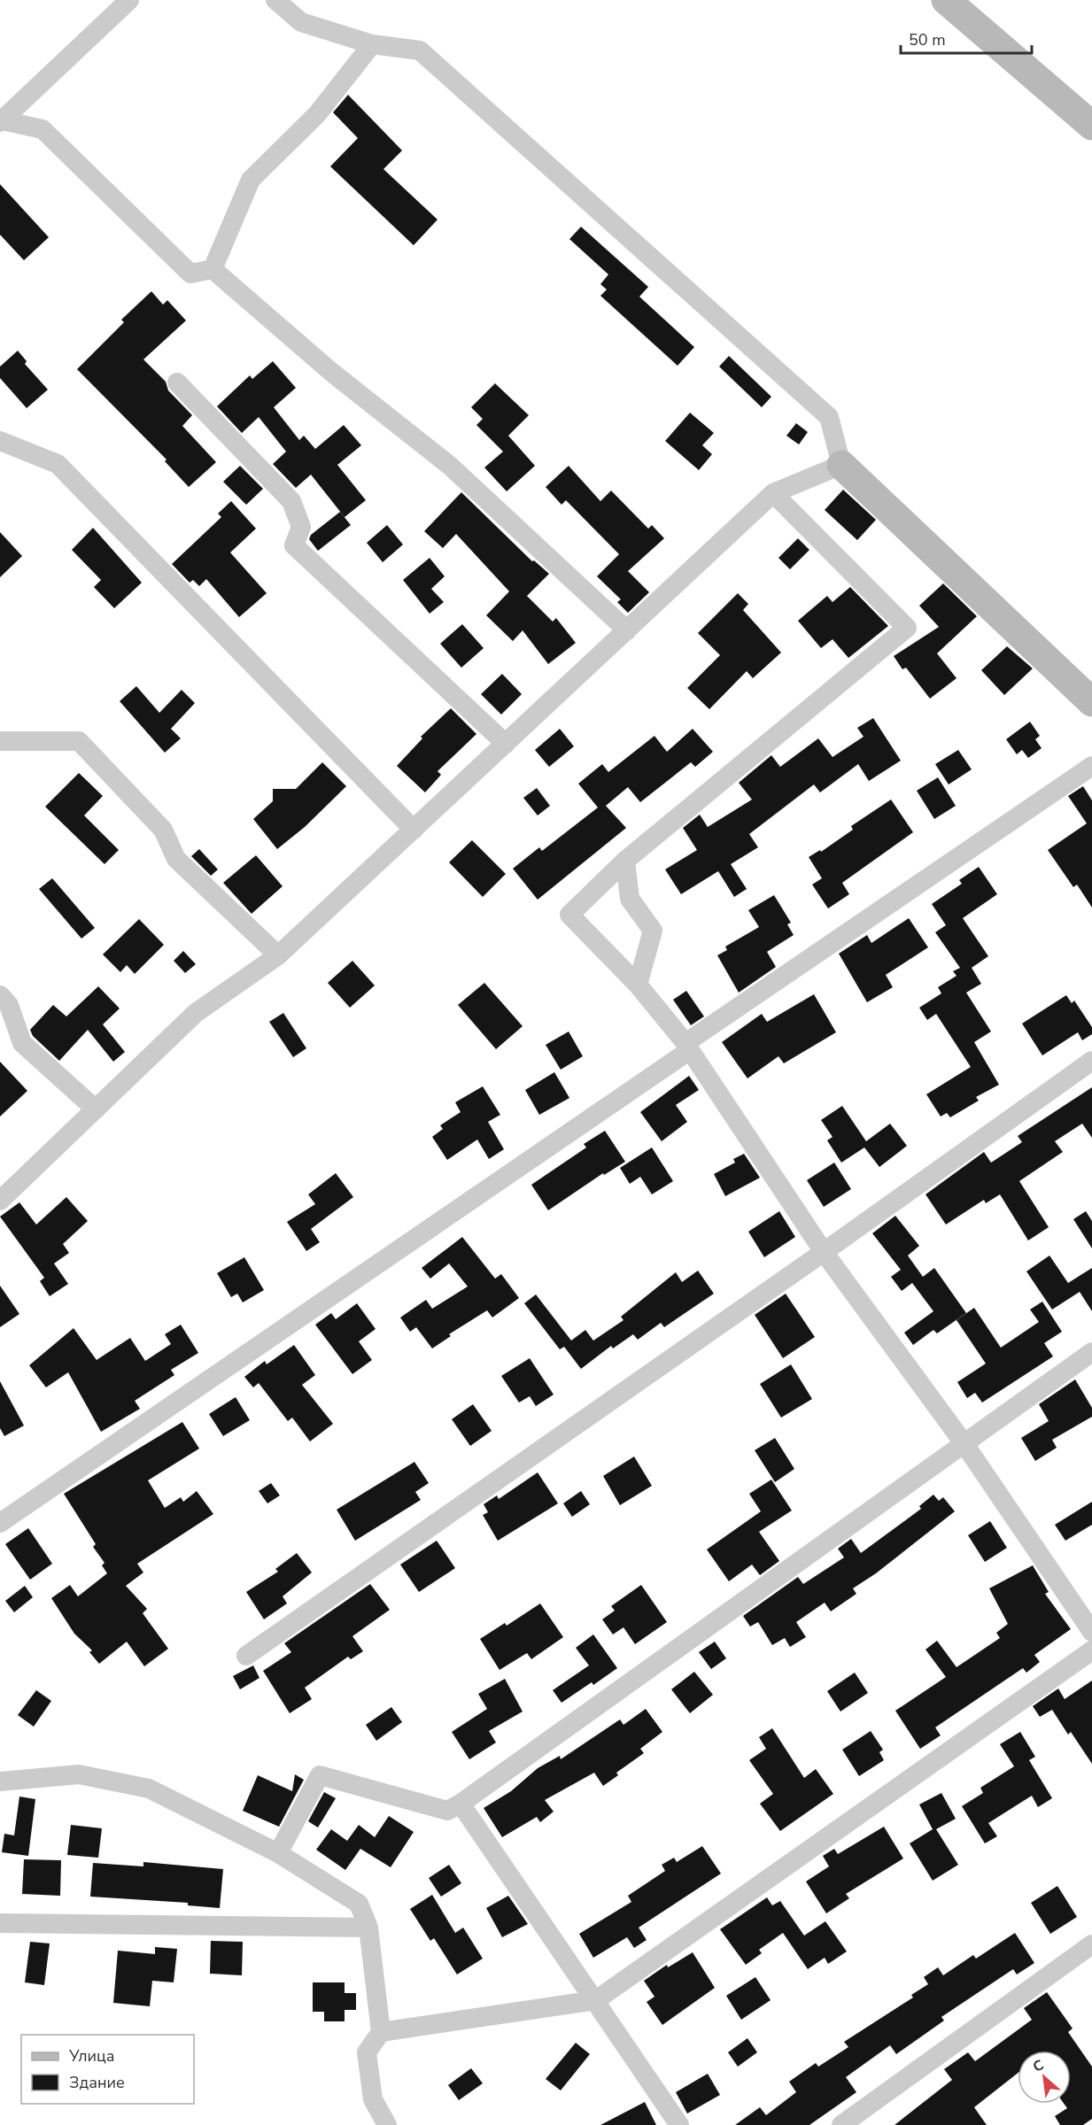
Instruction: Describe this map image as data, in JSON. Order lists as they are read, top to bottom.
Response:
{
  "legend": ["Улица", "Здание"],
  "scale_bar": "50 m",
  "north": "top left"
}
